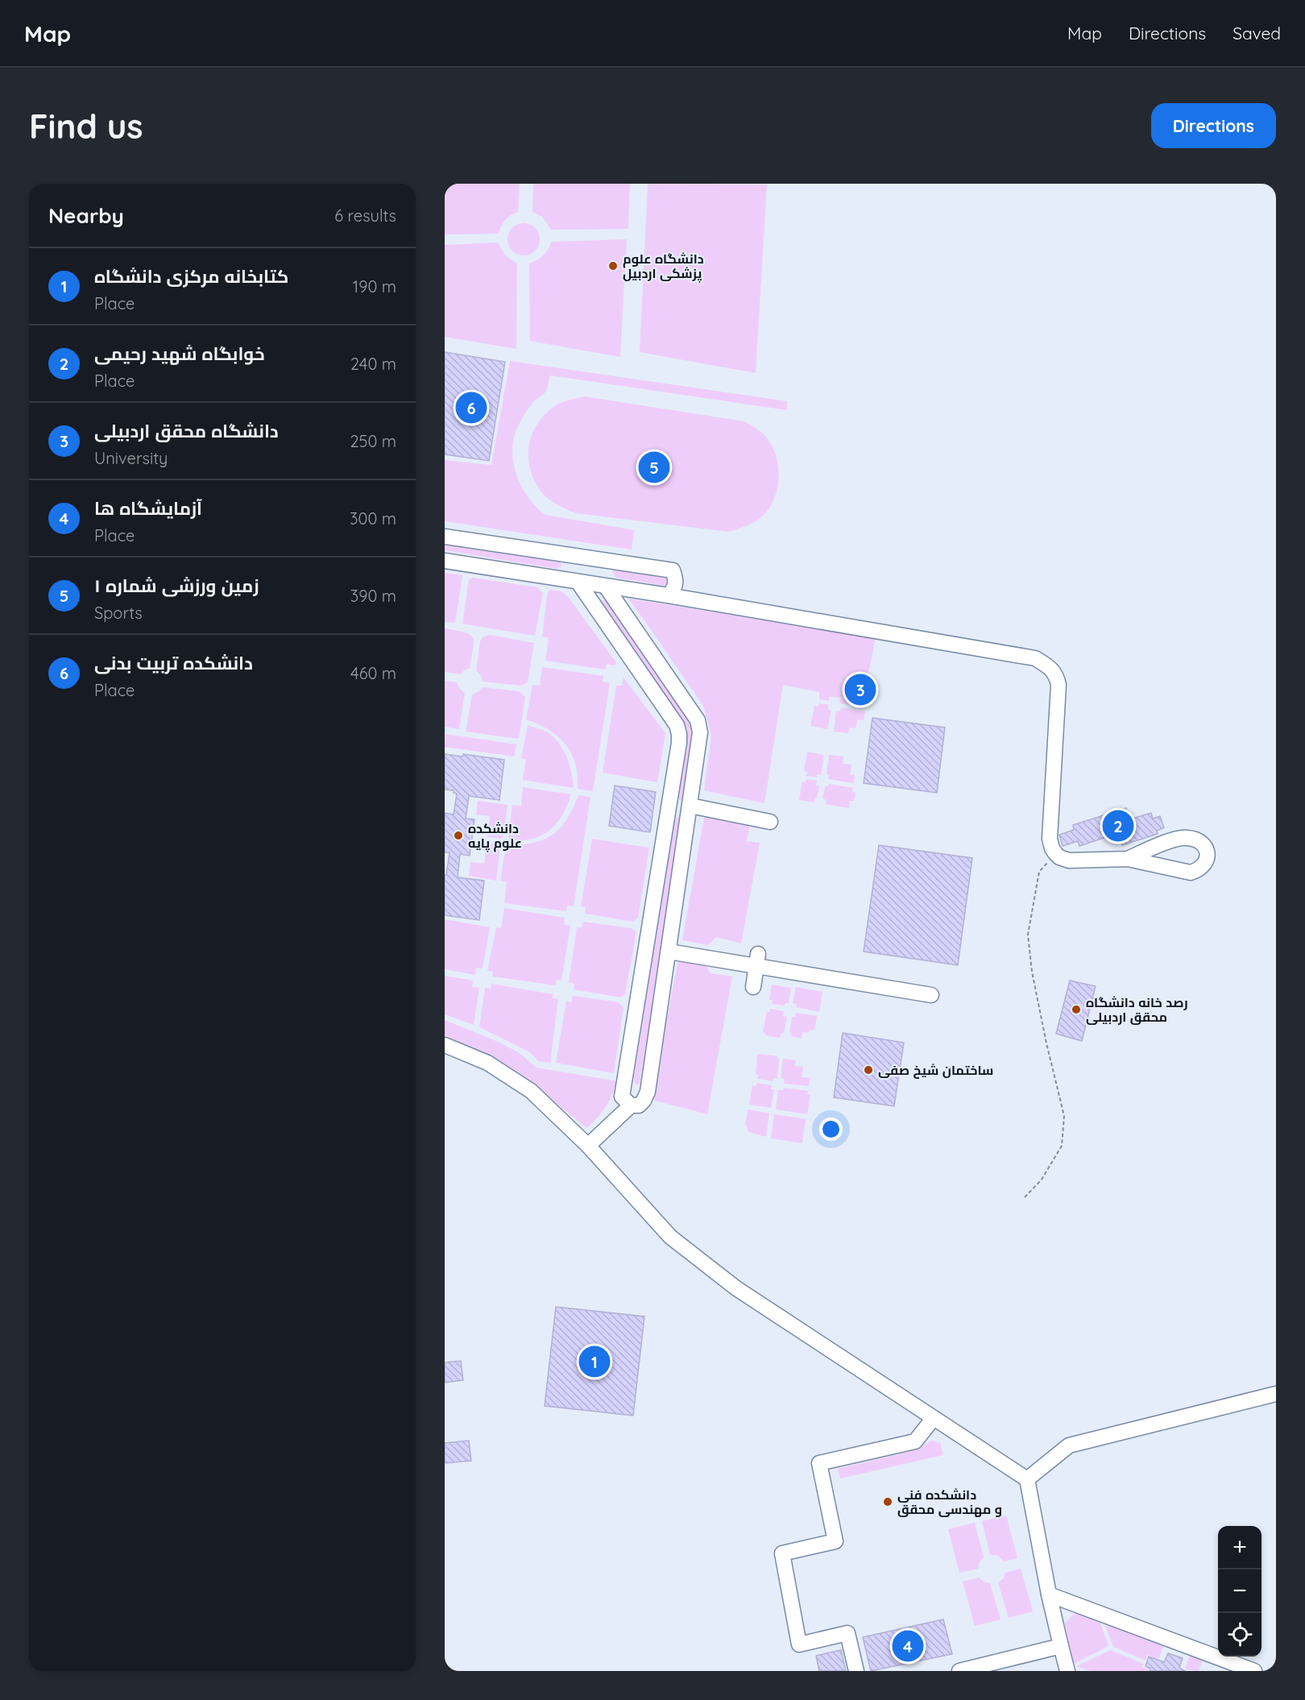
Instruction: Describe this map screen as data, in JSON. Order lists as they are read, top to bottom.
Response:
{
  "places": [
    "دانشگاه علوم پزشکی اردبیل",
    "دانشکده علوم پایه",
    "رصد خانه دانشگاه محقق اردبیلی",
    "ساختمان شیخ صفی",
    "دانشکده فنی و مهندسی محقق"
  ],
  "page": {
    "header": "Map",
    "nav": ["Map", "Directions", "Saved"],
    "buttons": "Directions",
    "title": "Find us",
    "heading": ["Nearby", "6 results"],
    "list": [
      {
        "mark": "1",
        "name": "کتابخانه مرکزی دانشگاه",
        "note": "Place",
        "value": "190 m"
      },
      {
        "mark": "2",
        "name": "خوابگاه شهید رحیمی",
        "note": "Place",
        "value": "240 m"
      },
      {
        "mark": "3",
        "name": "دانشگاه محقق اردبیلی",
        "note": "University",
        "value": "250 m"
      },
      {
        "mark": "4",
        "name": "آزمایشگاه ها",
        "note": "Place",
        "value": "300 m"
      },
      {
        "mark": "5",
        "name": "زمین ورزشی شماره ۱",
        "note": "Sports",
        "value": "390 m"
      },
      {
        "mark": "6",
        "name": "دانشکده تربیت بدنی",
        "note": "Place",
        "value": "460 m"
      }
    ],
    "pins": [
      "6",
      "5",
      "3",
      "2",
      "1",
      "4"
    ],
    "map_buttons": ["+", "−"]
  }
}
